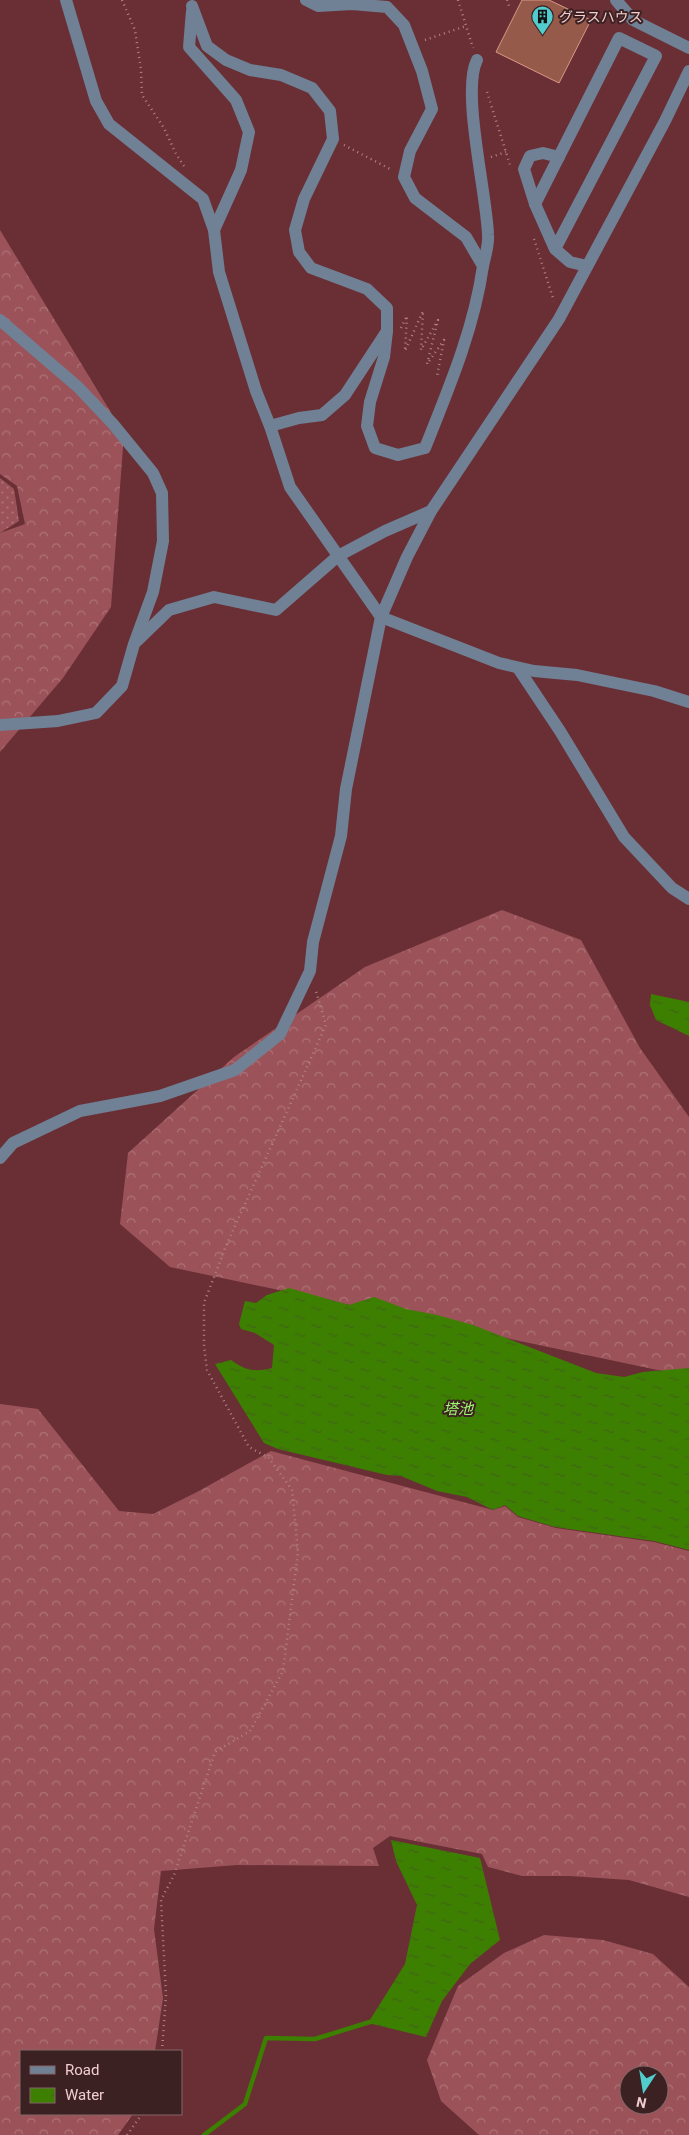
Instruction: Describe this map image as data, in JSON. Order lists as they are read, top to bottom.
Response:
{
  "water": ["塔池"],
  "places": {
    "building": ["グラスハウス"]
  },
  "legend": ["Road", "Water"],
  "north": "bottom"
}
